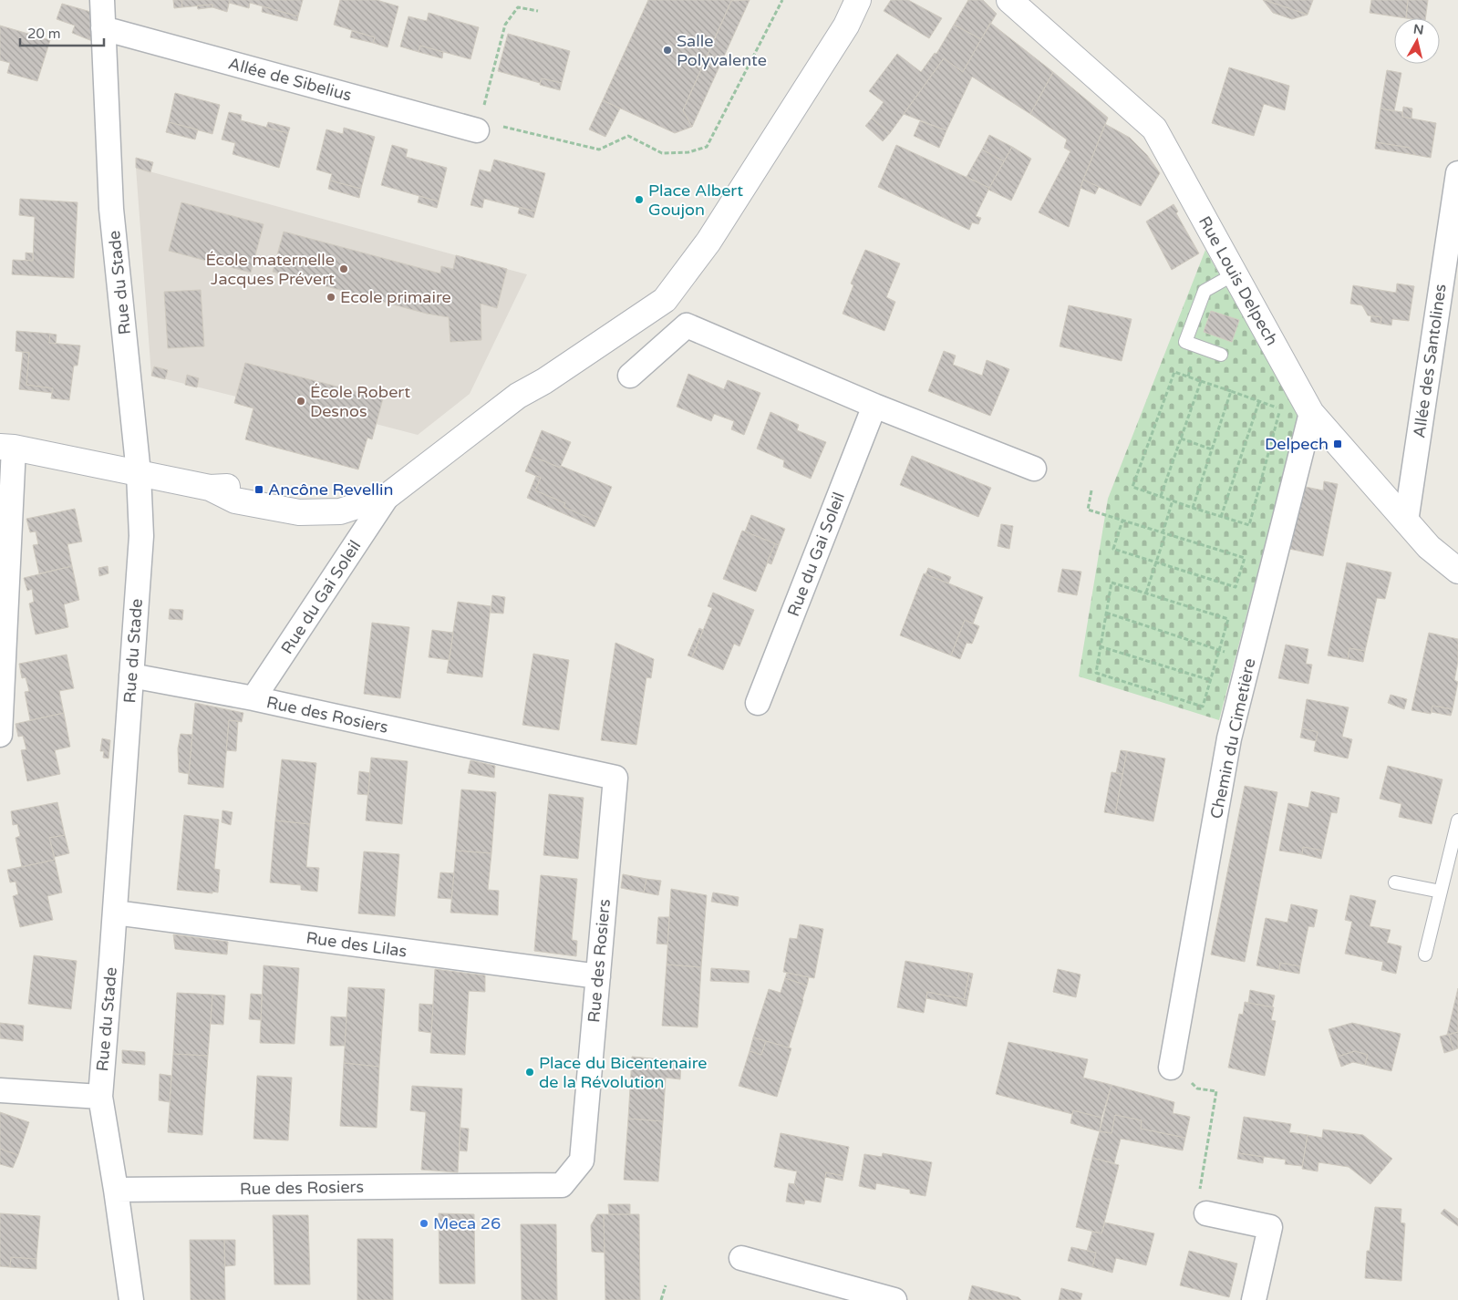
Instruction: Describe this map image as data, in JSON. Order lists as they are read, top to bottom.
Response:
{
  "streets": {
    "street": [
      "Allée de Sibelius",
      "Rue Louis Delpech",
      "Rue du Stade",
      "Allée des Santolines",
      "Rue du Gai Soleil",
      "Rue des Rosiers",
      "Chemin du Cimetière",
      "Rue des Lilas"
    ]
  },
  "crossings": [
    ["Allée de Sibelius", "Rue du Stade"],
    ["Rue Louis Delpech", "Allée des Santolines"],
    ["Rue Louis Delpech", "Chemin du Cimetière"],
    ["Rue du Stade", "Rue des Rosiers"],
    ["Rue du Stade", "Rue des Lilas"],
    ["Rue du Gai Soleil", "Rue des Rosiers"],
    ["Rue des Rosiers", "Rue des Lilas"]
  ],
  "places": {
    "other": [
      "Salle Polyvalente",
      "Place Albert Goujon",
      "École maternelle Jacques Prévert",
      "Ecole primaire",
      "École Robert Desnos",
      "Place du Bicentenaire de la Révolution",
      "Meca 26"
    ],
    "transit": ["Delpech", "Ancône Revellin"]
  },
  "scale_bar": "20 m",
  "north": "top"
}
